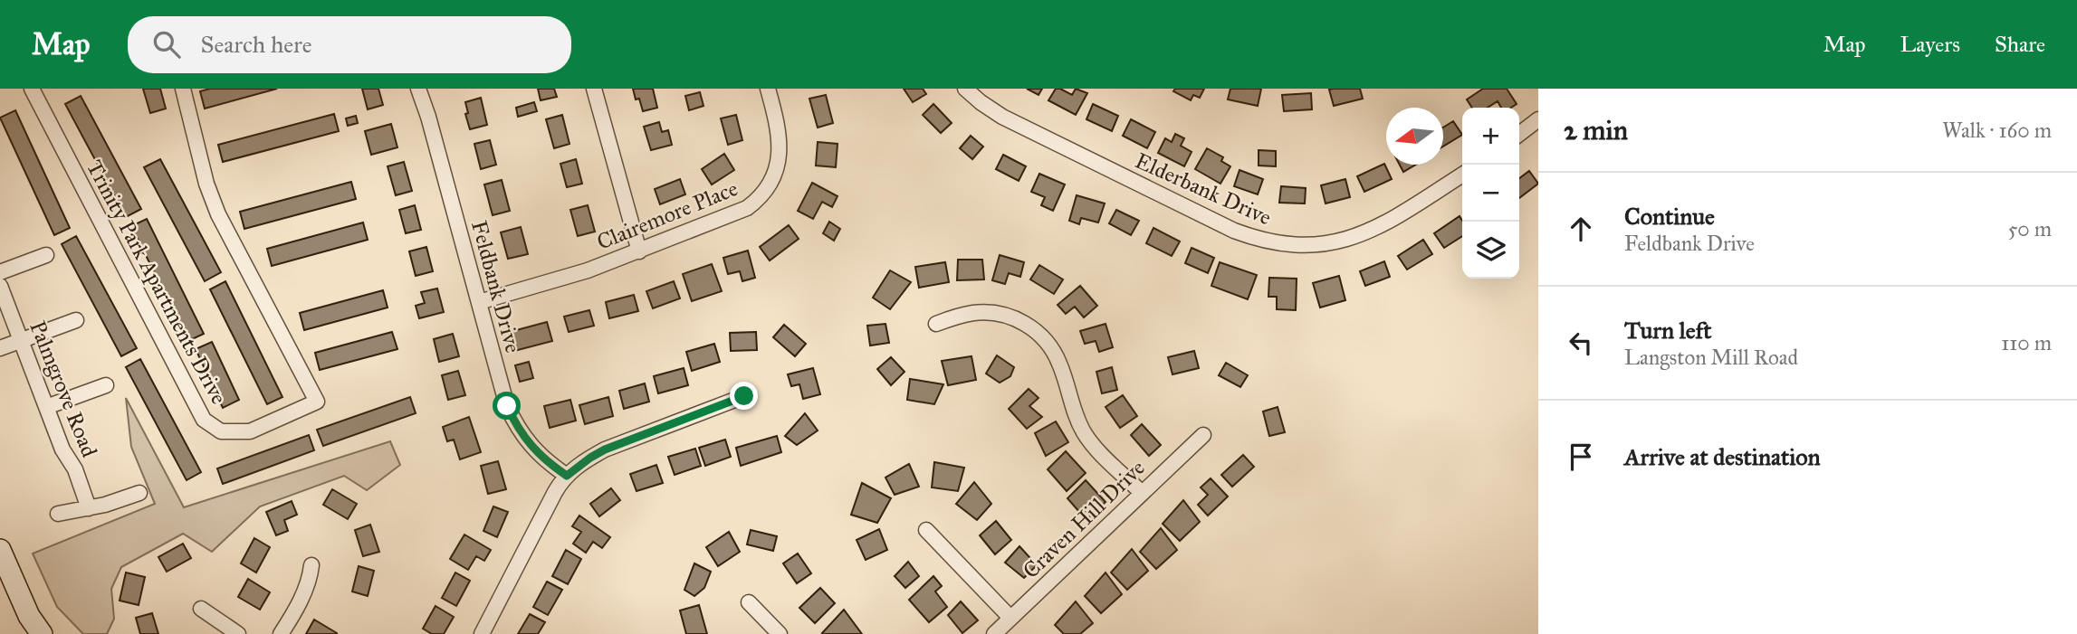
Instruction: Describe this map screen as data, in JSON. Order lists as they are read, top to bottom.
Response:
{
  "streets": {
    "street": [
      "Elderbank Drive",
      "Clairemore Place",
      "Trinity Park Apartments Drive",
      "Feldbank Drive",
      "Palmgrove Road",
      "Craven Hill Drive"
    ]
  },
  "crossings": [
    ["Clairemore Place", "Feldbank Drive"]
  ],
  "north": "left",
  "page": {
    "header": "Map",
    "search": "Search here",
    "nav": ["Map", "Layers", "Share"],
    "heading": ["2 min", "Walk · 160 m"],
    "map_buttons": ["+", "−"],
    "list": [
      ["Continue", "Feldbank Drive", "50 m"],
      ["Turn left", "Langston Mill Road", "110 m"],
      "Arrive at destination"
    ]
  }
}
